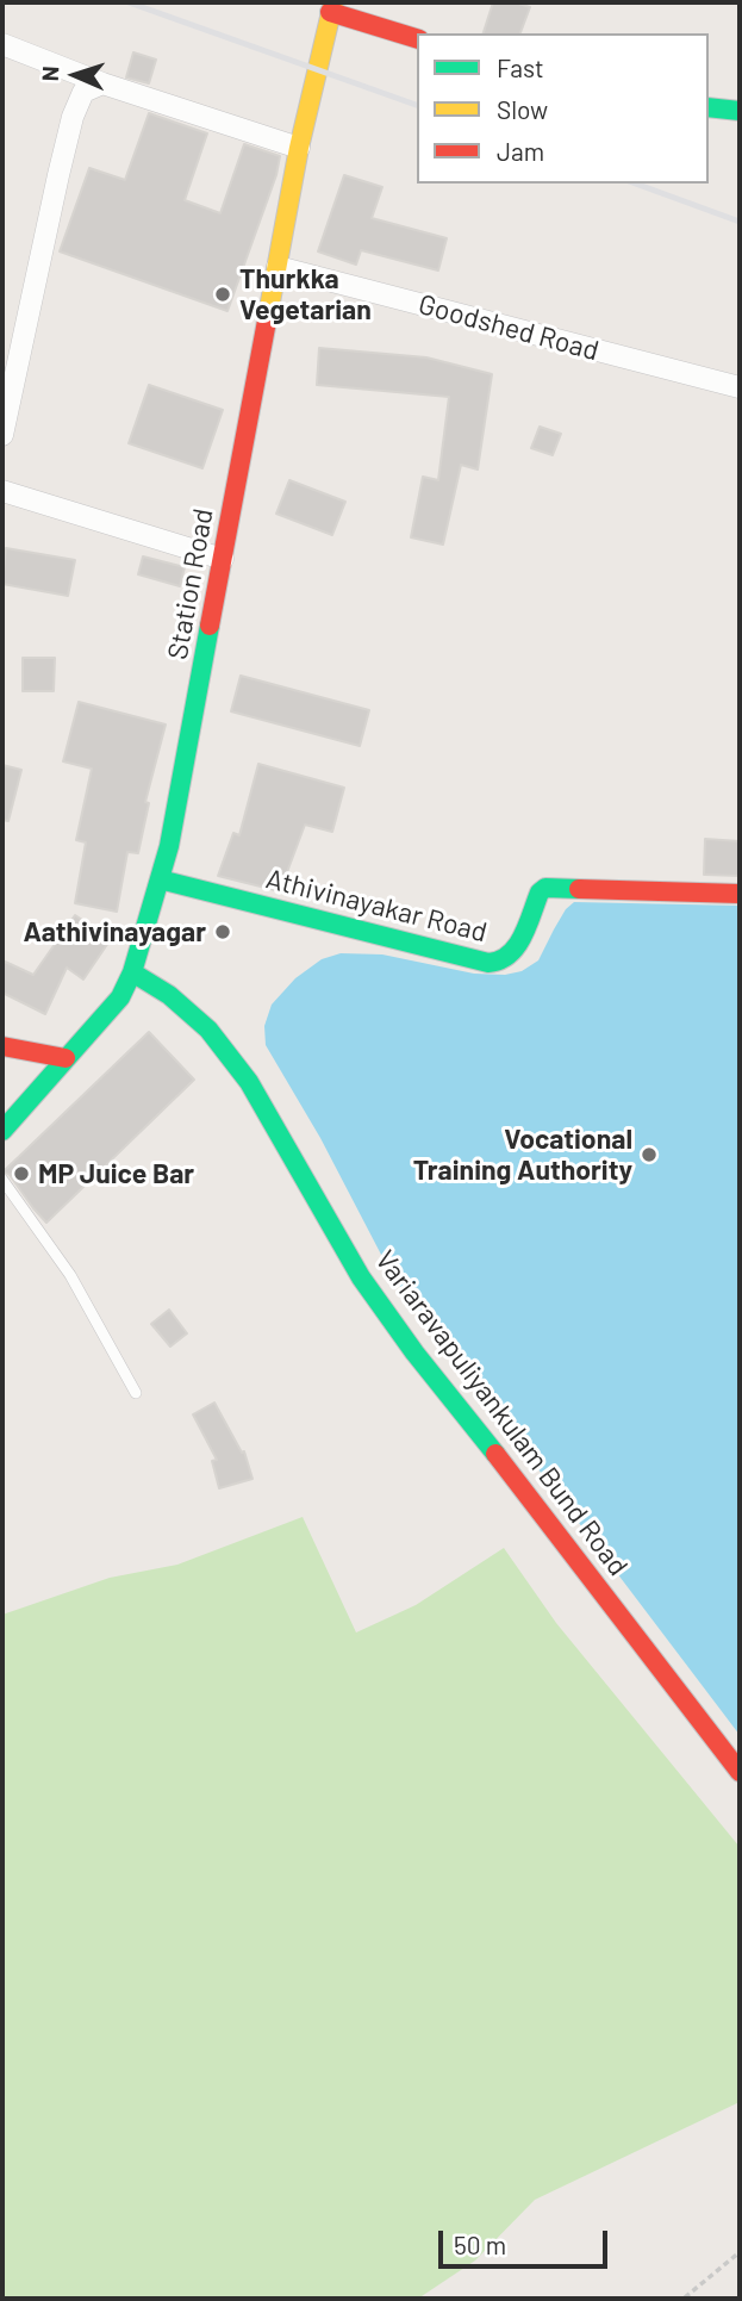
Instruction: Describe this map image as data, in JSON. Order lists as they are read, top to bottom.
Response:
{
  "streets": {
    "street": [
      "Goodshed Road",
      "Station Road",
      "Athivinayakar Road",
      "Variaravapuliyankulam Bund Road"
    ]
  },
  "crossings": [
    ["Goodshed Road", "Station Road"],
    ["Station Road", "Athivinayakar Road"],
    ["Station Road", "Variaravapuliyankulam Bund Road"]
  ],
  "places": [
    "Thurkka Vegetarian",
    "Aathivinayagar",
    "Vocational Training Authority",
    "MP Juice Bar"
  ],
  "legend": ["Fast", "Slow", "Jam"],
  "scale_bar": "50 m",
  "north": "left"
}
